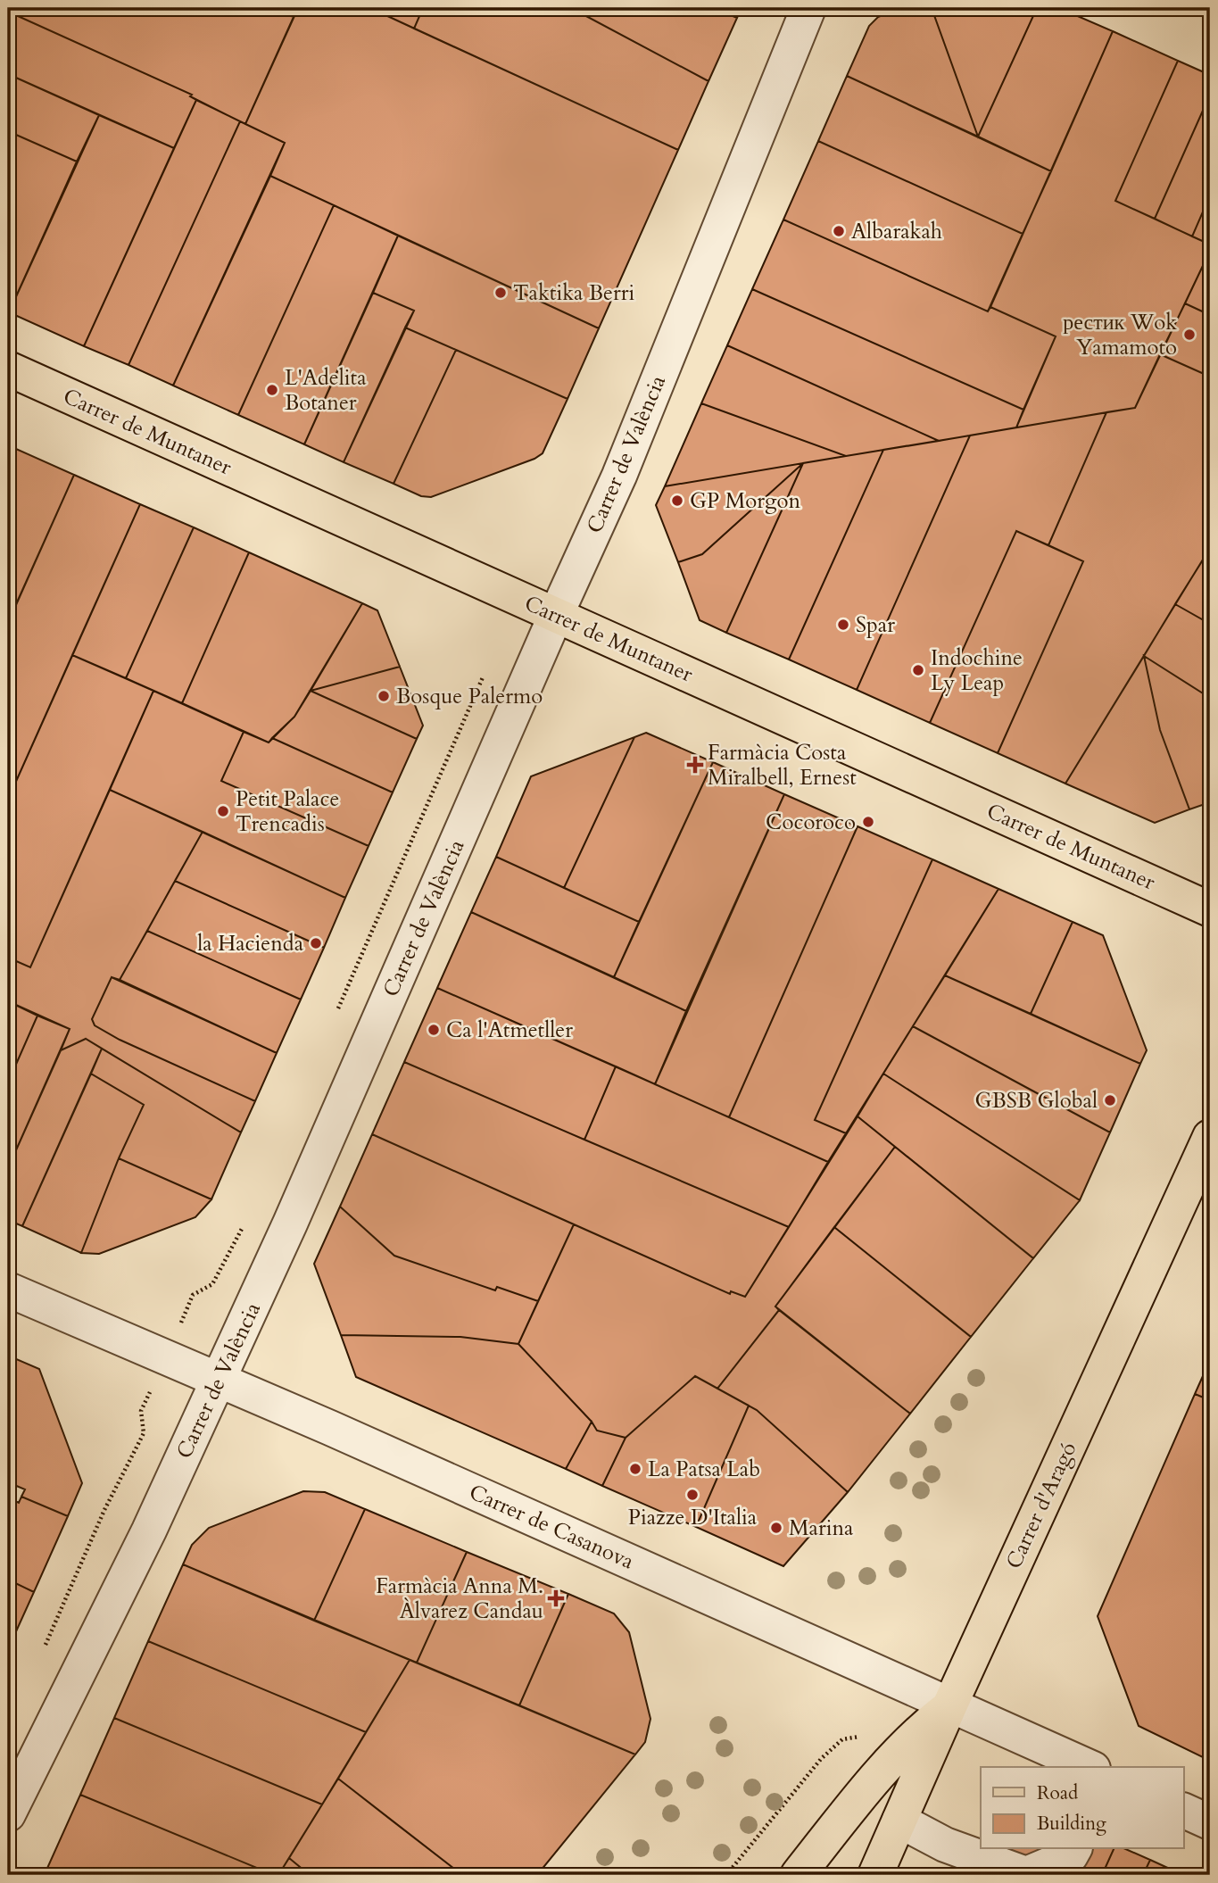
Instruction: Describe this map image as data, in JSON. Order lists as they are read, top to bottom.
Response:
{
  "streets": {
    "main road": ["Carrer de Muntaner", "Carrer d'Aragó"],
    "street": ["Carrer de València", "Carrer de Casanova"]
  },
  "crossings": [
    ["Carrer de Muntaner", "Carrer de València"],
    ["Carrer de València", "Carrer de Casanova"],
    ["Carrer d'Aragó", "Carrer de Casanova"]
  ],
  "places": {
    "other": [
      "Albarakah",
      "Taktika Berri",
      "рестик Wok Yamamoto",
      "L'Adelita Botaner",
      "GP Morgon",
      "Spar",
      "Indochine Ly Leap",
      "Bosque Palermo",
      "Petit Palace Trencadis",
      "Cocoroco",
      "la Hacienda",
      "Ca l'Atmetller",
      "GBSB Global",
      "La Patsa Lab",
      "Piazze D'Italia",
      "Marina"
    ],
    "health": ["Farmàcia Costa Miralbell, Ernest", "Farmàcia Anna M. Àlvarez Candau"]
  },
  "legend": ["Road", "Building"]
}
